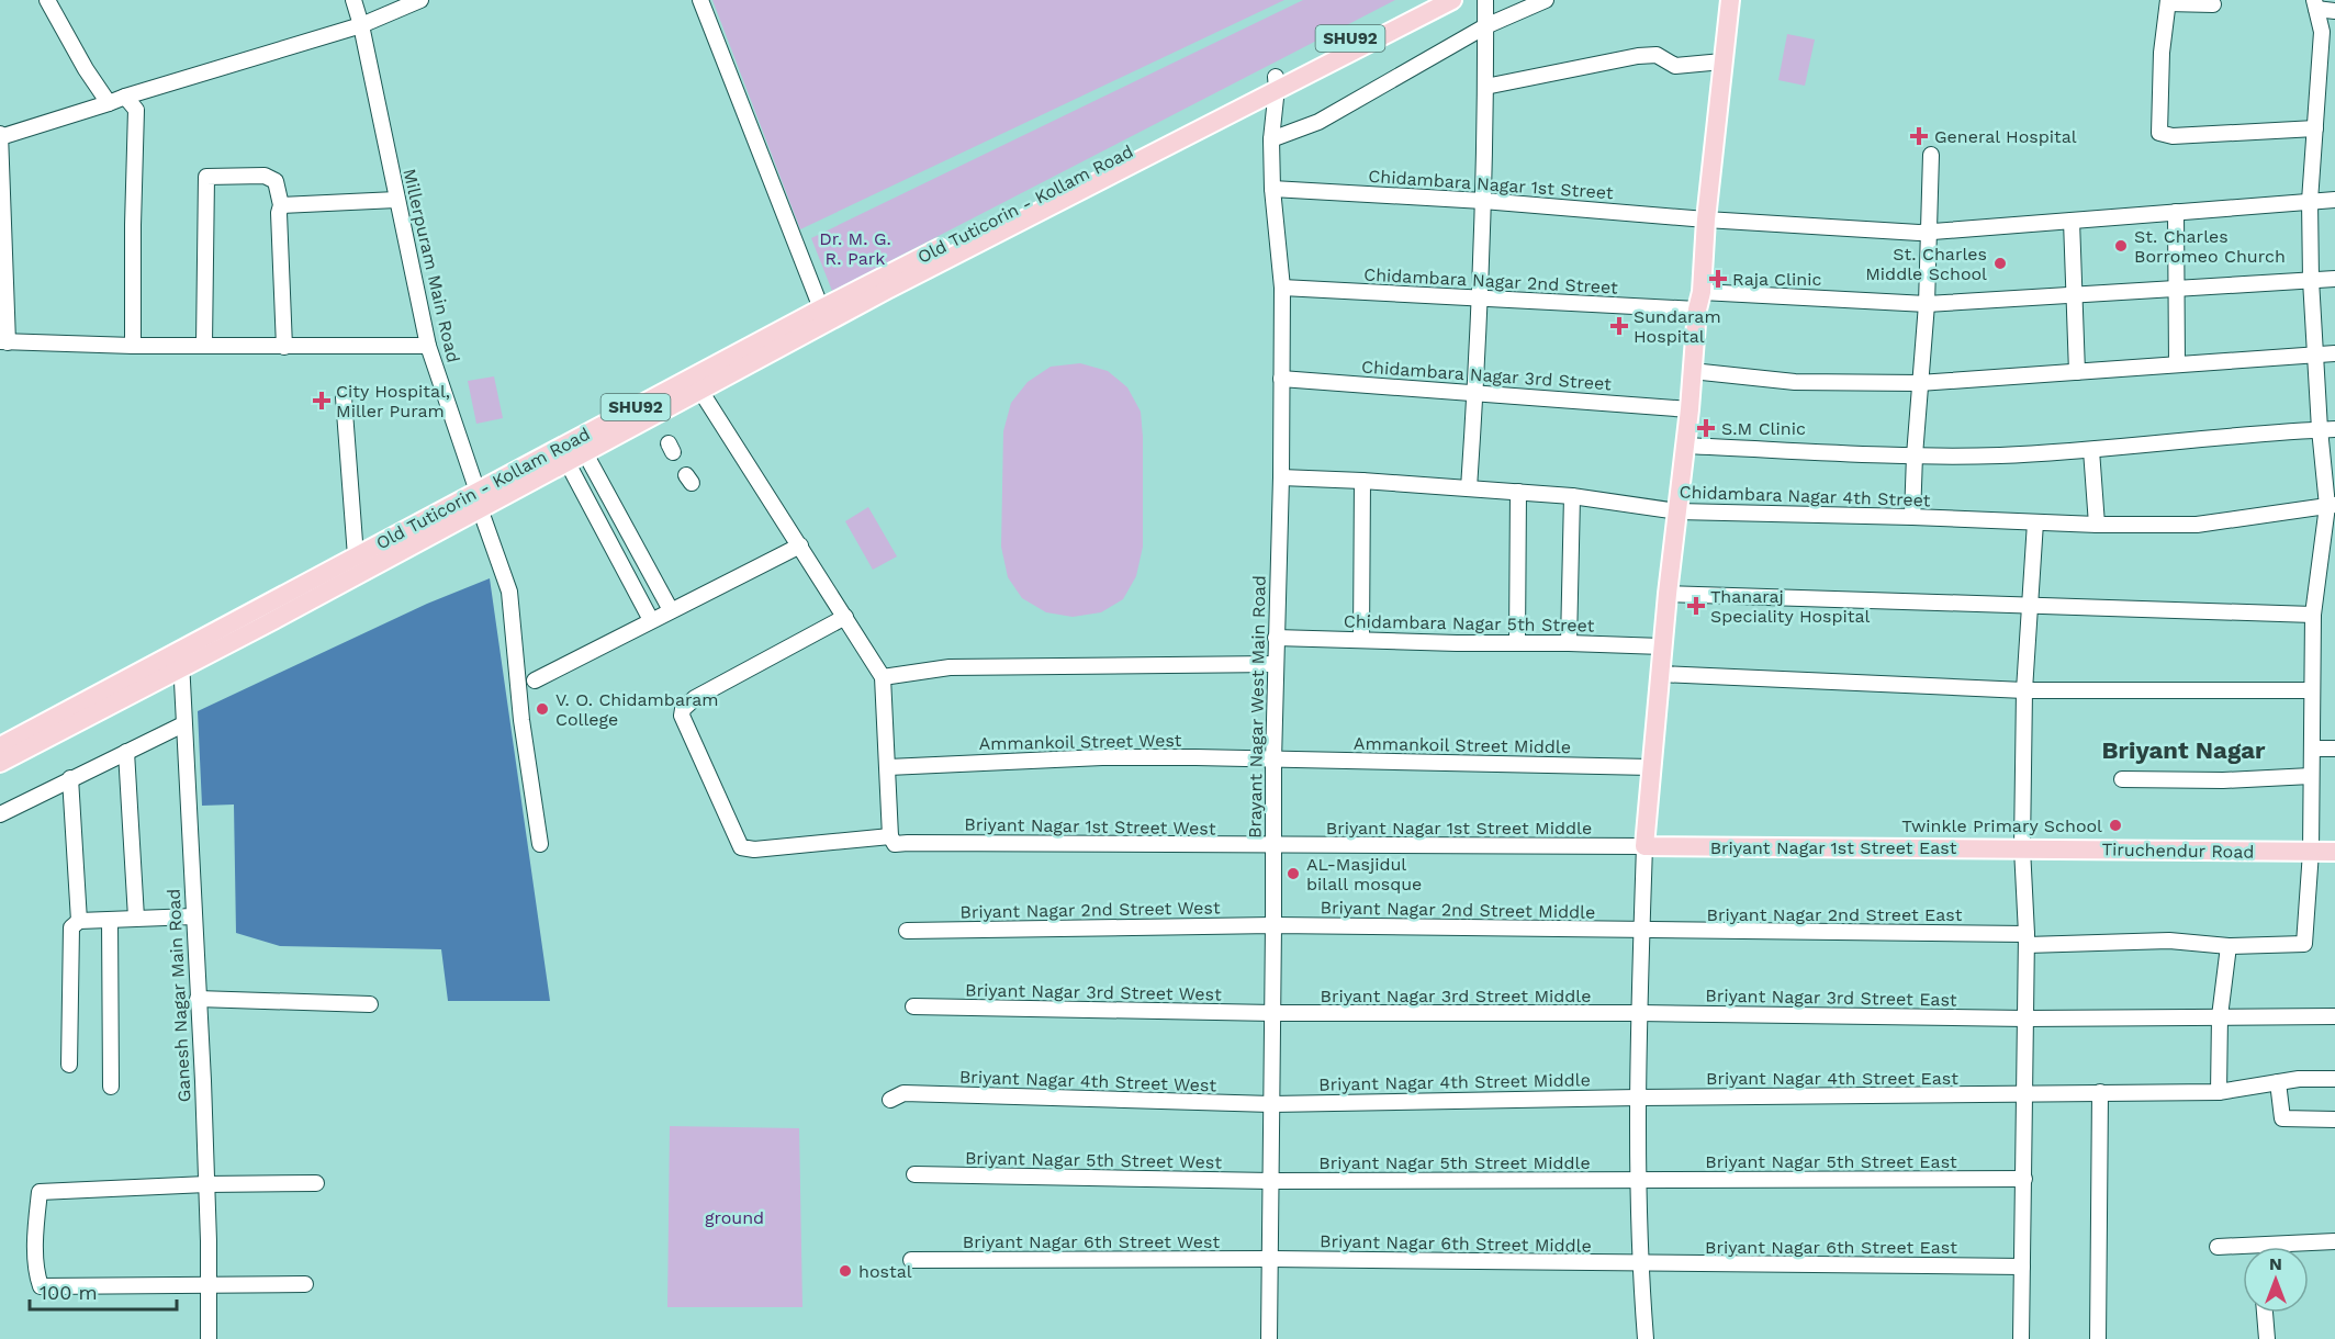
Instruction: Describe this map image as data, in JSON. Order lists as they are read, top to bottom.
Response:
{
  "streets": {
    "main road": [
      "SHU92",
      "Old Tuticorin - Kollam Road",
      "Briyant Nagar 1st Street East",
      "Tiruchendur Road"
    ],
    "street": [
      "Chidambara Nagar 1st Street",
      "Millerpuram Main Road",
      "Chidambara Nagar 2nd Street",
      "Chidambara Nagar 3rd Street",
      "Chidambara Nagar 4th Street",
      "Chidambara Nagar 5th Street",
      "Brayant Nagar West Main Road",
      "Ammankoil Street West",
      "Ammankoil Street Middle",
      "Briyant Nagar 1st Street West",
      "Briyant Nagar 1st Street Middle",
      "Briyant Nagar 2nd Street West",
      "Briyant Nagar 2nd Street Middle",
      "Briyant Nagar 2nd Street East",
      "Briyant Nagar 3rd Street West",
      "Ganesh Nagar Main Road",
      "Briyant Nagar 3rd Street Middle",
      "Briyant Nagar 3rd Street East",
      "Briyant Nagar 4th Street East",
      "Briyant Nagar 4th Street West",
      "Briyant Nagar 4th Street Middle",
      "Briyant Nagar 5th Street West",
      "Briyant Nagar 5th Street East",
      "Briyant Nagar 5th Street Middle",
      "Briyant Nagar 6th Street West",
      "Briyant Nagar 6th Street Middle",
      "Briyant Nagar 6th Street East"
    ]
  },
  "crossings": [
    ["Chidambara Nagar 1st Street", "Brayant Nagar West Main Road"],
    ["Old Tuticorin - Kollam Road", "Millerpuram Main Road"],
    ["Old Tuticorin - Kollam Road", "Brayant Nagar West Main Road"],
    ["Old Tuticorin - Kollam Road", "Ganesh Nagar Main Road"],
    ["Chidambara Nagar 2nd Street", "Brayant Nagar West Main Road"],
    ["Chidambara Nagar 3rd Street", "Brayant Nagar West Main Road"],
    ["Chidambara Nagar 4th Street", "Brayant Nagar West Main Road"],
    ["Chidambara Nagar 5th Street", "Brayant Nagar West Main Road"],
    ["Brayant Nagar West Main Road", "Ammankoil Street West"],
    ["Brayant Nagar West Main Road", "Ammankoil Street Middle"],
    ["Brayant Nagar West Main Road", "Briyant Nagar 1st Street West"],
    ["Brayant Nagar West Main Road", "Briyant Nagar 1st Street Middle"],
    ["Brayant Nagar West Main Road", "Briyant Nagar 2nd Street West"],
    ["Brayant Nagar West Main Road", "Briyant Nagar 2nd Street Middle"],
    ["Brayant Nagar West Main Road", "Briyant Nagar 3rd Street West"],
    ["Brayant Nagar West Main Road", "Briyant Nagar 3rd Street Middle"],
    ["Brayant Nagar West Main Road", "Briyant Nagar 4th Street West"],
    ["Brayant Nagar West Main Road", "Briyant Nagar 4th Street Middle"],
    ["Brayant Nagar West Main Road", "Briyant Nagar 5th Street West"],
    ["Brayant Nagar West Main Road", "Briyant Nagar 5th Street Middle"],
    ["Brayant Nagar West Main Road", "Briyant Nagar 6th Street West"],
    ["Brayant Nagar West Main Road", "Briyant Nagar 6th Street Middle"],
    ["Ammankoil Street West", "Ammankoil Street Middle"],
    ["Briyant Nagar 1st Street West", "Briyant Nagar 1st Street Middle"],
    ["Briyant Nagar 1st Street Middle", "Briyant Nagar 1st Street East"],
    ["Briyant Nagar 1st Street East", "Tiruchendur Road"],
    ["Tiruchendur Road", "Briyant Nagar 2nd Street East"],
    ["Briyant Nagar 2nd Street West", "Briyant Nagar 2nd Street Middle"],
    ["Briyant Nagar 2nd Street Middle", "Briyant Nagar 2nd Street East"],
    ["Briyant Nagar 3rd Street West", "Briyant Nagar 3rd Street Middle"],
    ["Briyant Nagar 3rd Street Middle", "Briyant Nagar 3rd Street East"],
    ["Briyant Nagar 4th Street East", "Briyant Nagar 4th Street Middle"],
    ["Briyant Nagar 4th Street West", "Briyant Nagar 4th Street Middle"],
    ["Briyant Nagar 5th Street West", "Briyant Nagar 5th Street Middle"],
    ["Briyant Nagar 5th Street East", "Briyant Nagar 5th Street Middle"],
    ["Briyant Nagar 6th Street West", "Briyant Nagar 6th Street Middle"],
    ["Briyant Nagar 6th Street Middle", "Briyant Nagar 6th Street East"]
  ],
  "districts": ["Briyant Nagar"],
  "parks": ["Dr. M. G. R. Park", "ground"],
  "places": {
    "health": [
      "General Hospital",
      "Raja Clinic",
      "Sundaram Hospital",
      "City Hospital, Miller Puram",
      "S.M Clinic",
      "Thanaraj Speciality Hospital"
    ],
    "other": [
      "St. Charles Borromeo Church",
      "St. Charles Middle School",
      "V. O. Chidambaram College",
      "Twinkle Primary School",
      "AL-Masjidul bilall mosque",
      "hostal"
    ]
  },
  "scale_bar": "100 m",
  "north": "top"
}
